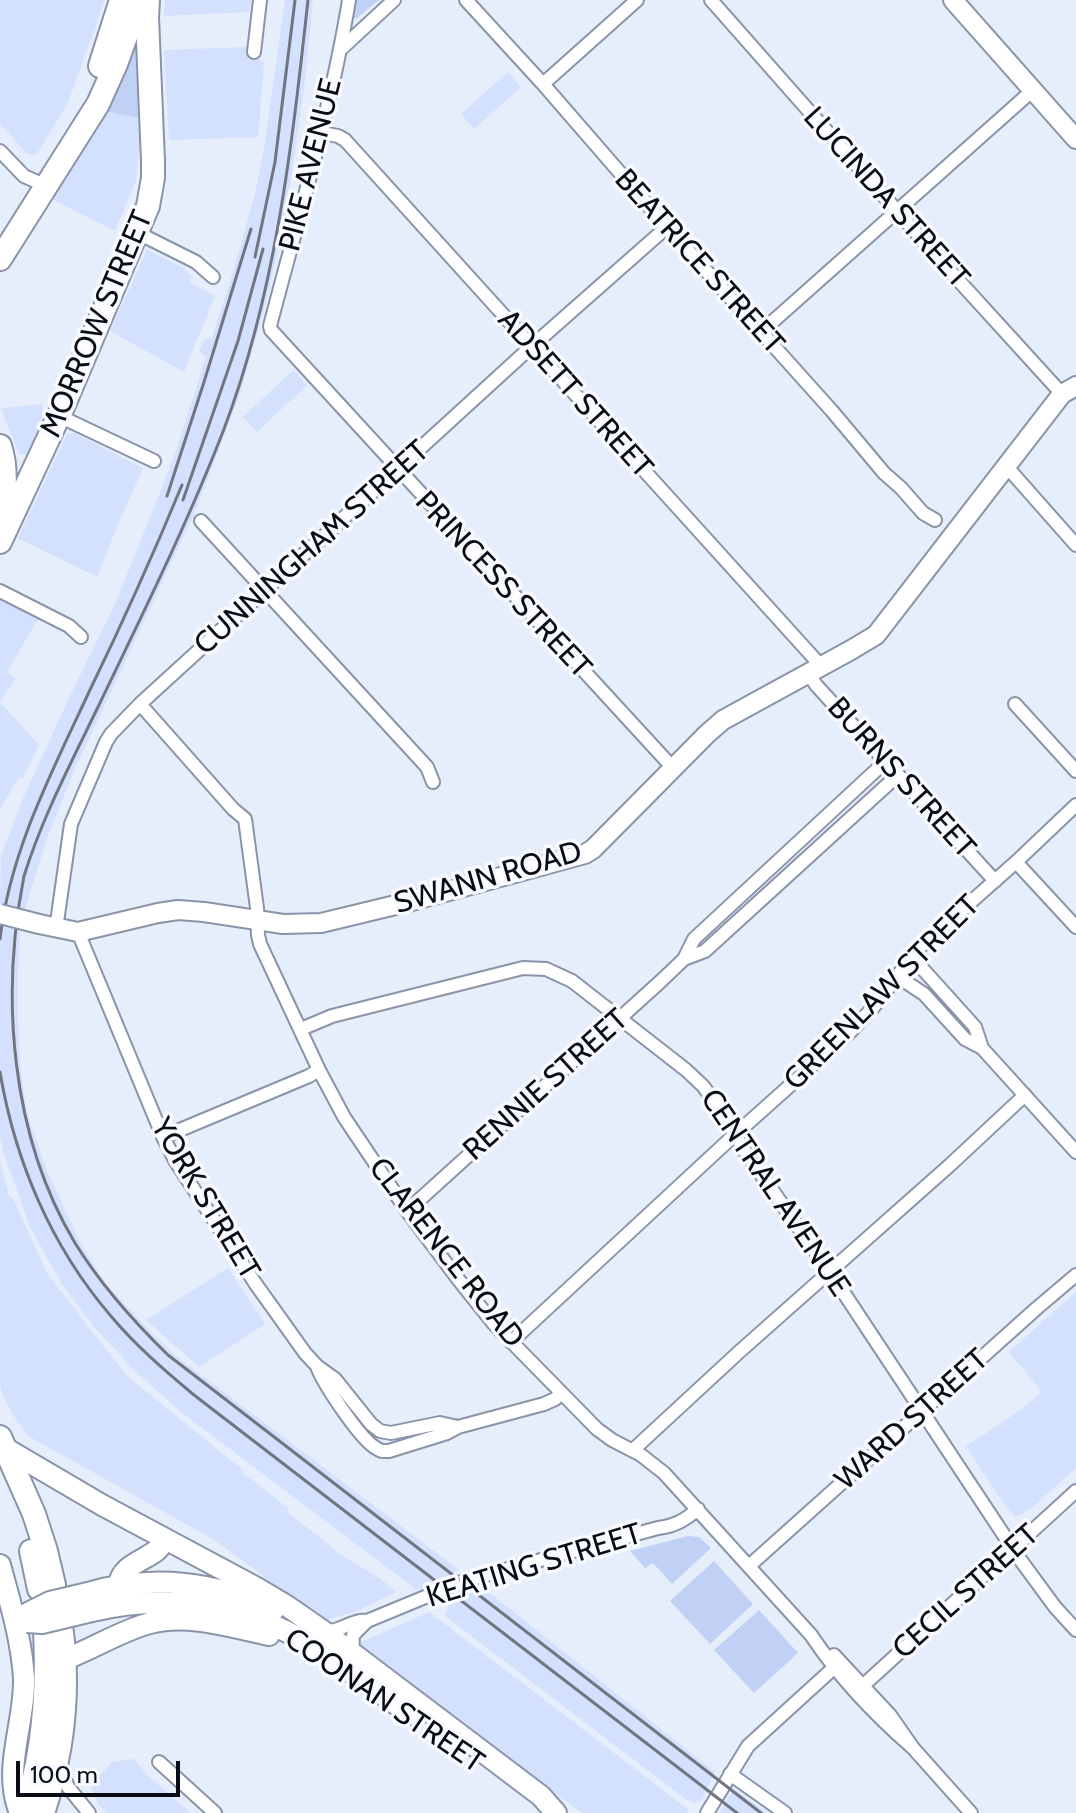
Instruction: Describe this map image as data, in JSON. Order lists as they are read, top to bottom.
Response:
{
  "streets": {
    "highway": ["MORROW STREET"],
    "main road": ["SWANN ROAD", "COONAN STREET"],
    "street": [
      "PIKE AVENUE",
      "LUCINDA STREET",
      "BEATRICE STREET",
      "ADSETT STREET",
      "CUNNINGHAM STREET",
      "PRINCESS STREET",
      "BURNS STREET",
      "GREENLAW STREET",
      "RENNIE STREET",
      "CENTRAL AVENUE",
      "YORK STREET",
      "CLARENCE ROAD",
      "WARD STREET",
      "KEATING STREET",
      "CECIL STREET"
    ]
  },
  "crossings": [
    ["PIKE AVENUE", "ADSETT STREET"],
    ["PIKE AVENUE", "PRINCESS STREET"],
    ["LUCINDA STREET", "SWANN ROAD"],
    ["BEATRICE STREET", "CUNNINGHAM STREET"],
    ["ADSETT STREET", "CUNNINGHAM STREET"],
    ["ADSETT STREET", "BURNS STREET"],
    ["ADSETT STREET", "SWANN ROAD"],
    ["CUNNINGHAM STREET", "PRINCESS STREET"],
    ["CUNNINGHAM STREET", "SWANN ROAD"],
    ["CUNNINGHAM STREET", "CLARENCE ROAD"],
    ["PRINCESS STREET", "SWANN ROAD"],
    ["BURNS STREET", "SWANN ROAD"],
    ["BURNS STREET", "GREENLAW STREET"],
    ["BURNS STREET", "RENNIE STREET"],
    ["SWANN ROAD", "YORK STREET"],
    ["SWANN ROAD", "CLARENCE ROAD"],
    ["GREENLAW STREET", "CENTRAL AVENUE"],
    ["GREENLAW STREET", "CLARENCE ROAD"],
    ["RENNIE STREET", "CENTRAL AVENUE"],
    ["RENNIE STREET", "CLARENCE ROAD"],
    ["CENTRAL AVENUE", "CLARENCE ROAD"],
    ["CENTRAL AVENUE", "WARD STREET"],
    ["CENTRAL AVENUE", "CECIL STREET"],
    ["YORK STREET", "CLARENCE ROAD"],
    ["CLARENCE ROAD", "WARD STREET"],
    ["CLARENCE ROAD", "KEATING STREET"],
    ["CLARENCE ROAD", "CECIL STREET"],
    ["KEATING STREET", "COONAN STREET"]
  ],
  "scale_bar": "100 m"
}
